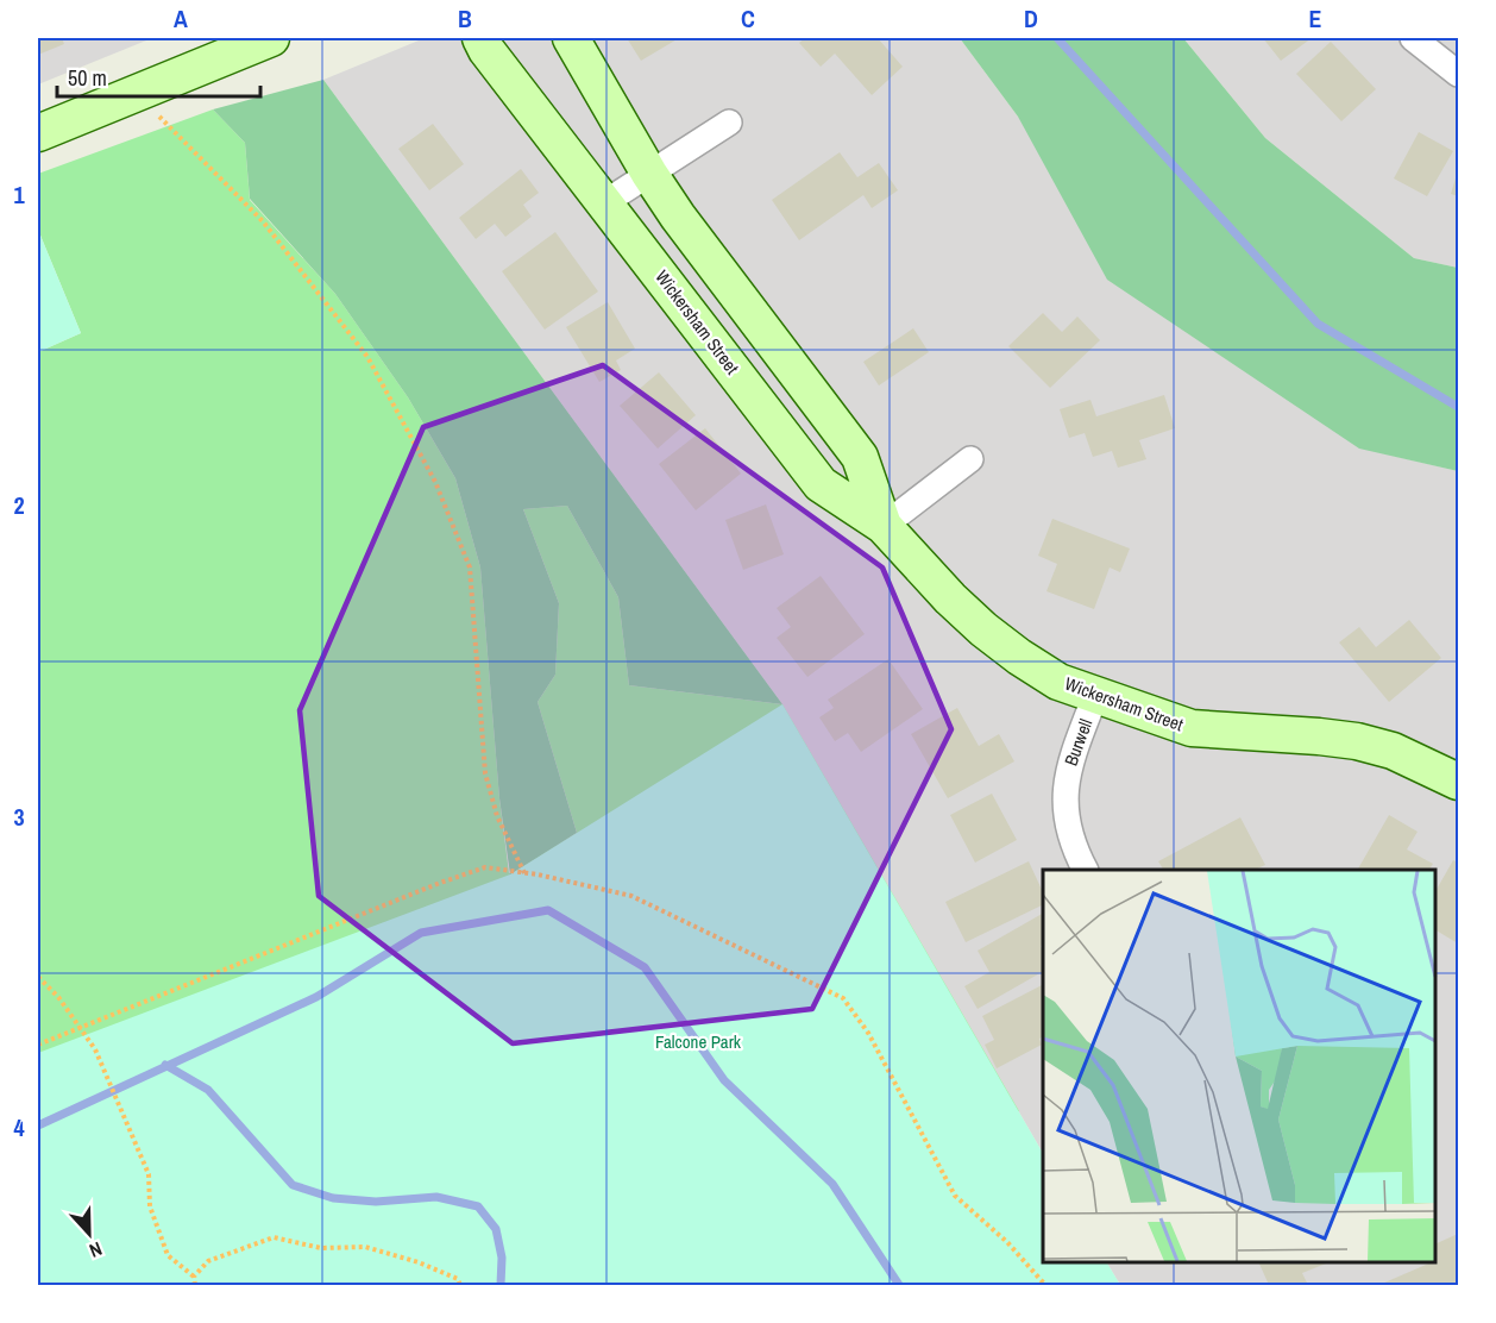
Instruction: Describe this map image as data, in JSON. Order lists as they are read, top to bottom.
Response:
{
  "streets": {
    "street": ["Wickersham Street", "Burwell"]
  },
  "crossings": [
    ["Wickersham Street", "Burwell"]
  ],
  "parks": ["Falcone Park"],
  "scale_bar": "50 m",
  "north": "bottom",
  "grid": {
    "columns": [
      "A",
      "B",
      "C",
      "D",
      "E"
    ],
    "rows": [
      "1",
      "2",
      "3",
      "4"
    ]
  }
}
